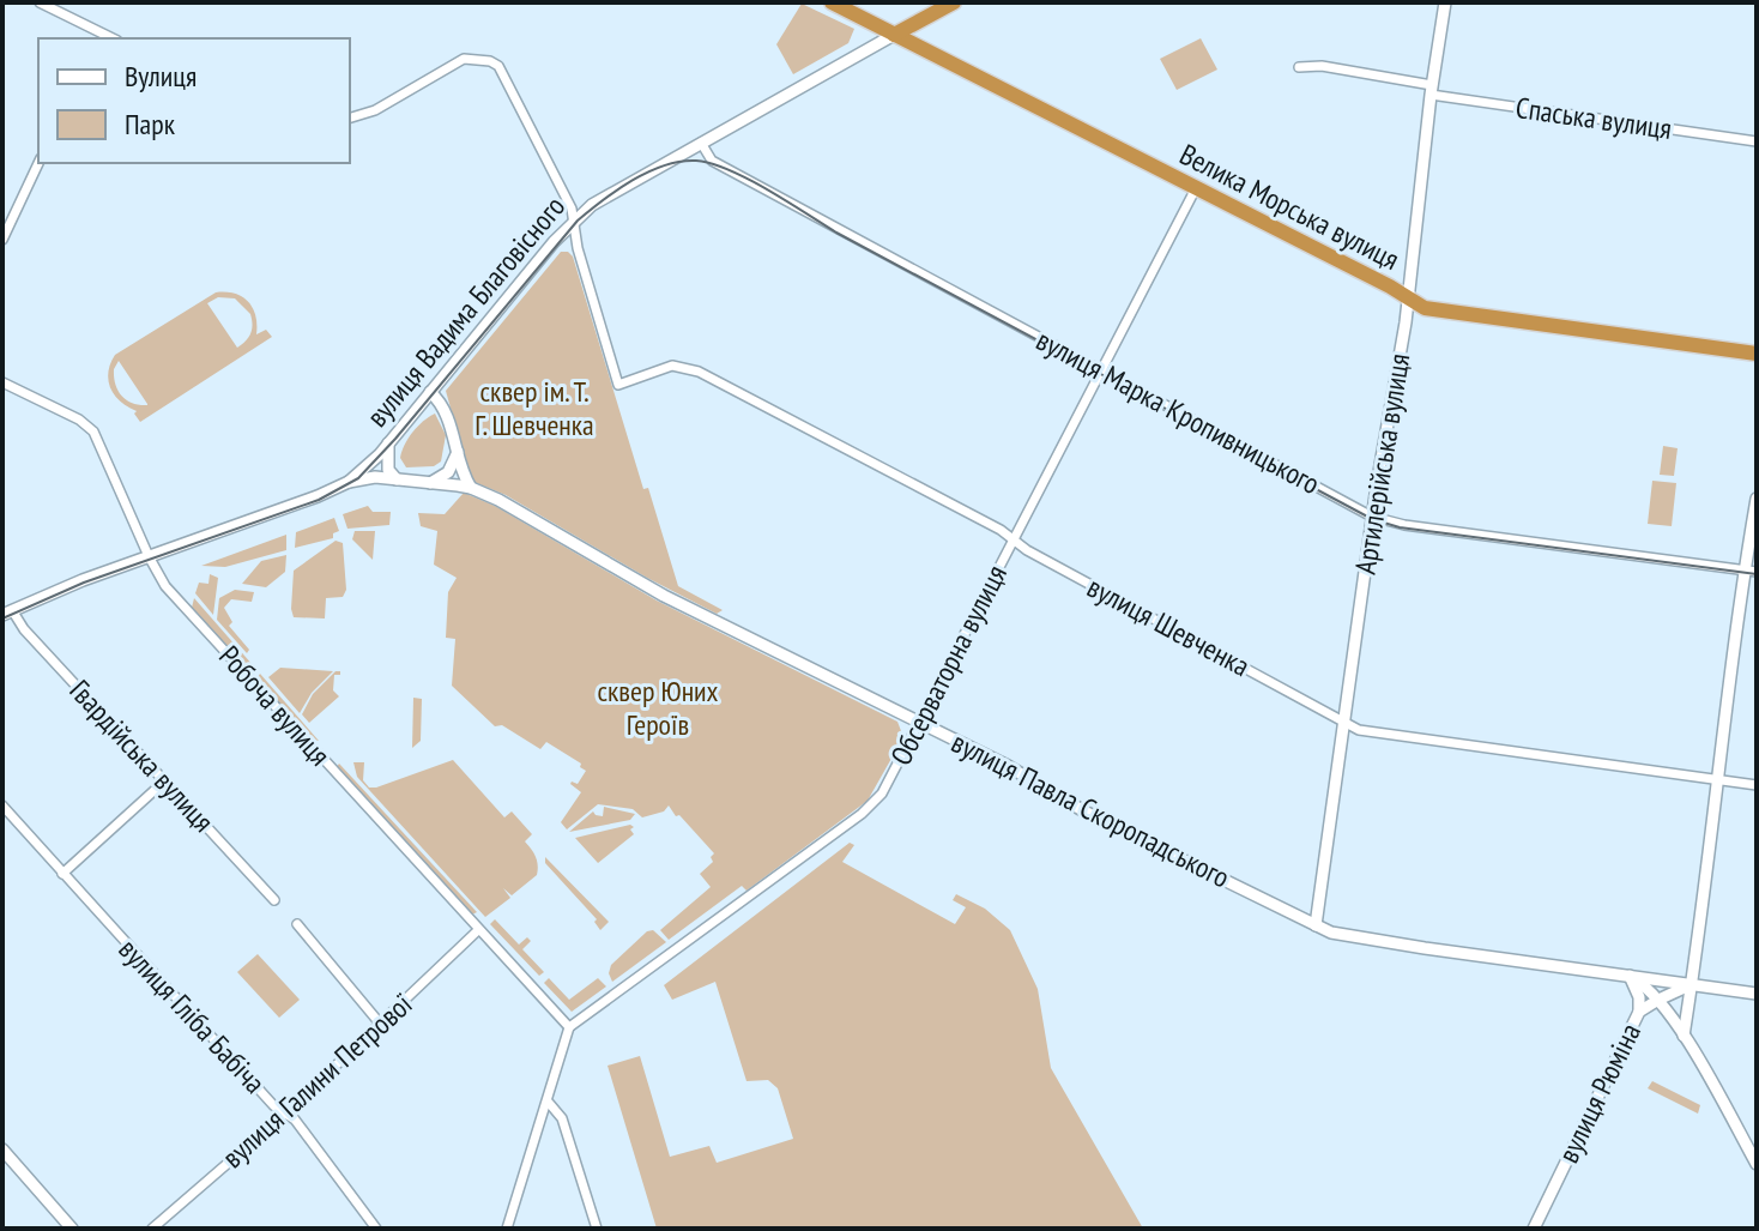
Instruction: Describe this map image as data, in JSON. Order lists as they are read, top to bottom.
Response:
{
  "streets": {
    "highway": ["Велика Морська вулиця", "вулиця Вадима Благовісного"],
    "street": [
      "Спаська вулиця",
      "вулиця Марка Кропивницького",
      "Артилерійська вулиця",
      "вулиця Шевченка",
      "Обсерваторна вулиця",
      "Робоча вулиця",
      "Гвардійська вулиця",
      "вулиця Павла Скоропадського",
      "вулиця Гліба Бабіча",
      "вулиця Галини Петрової",
      "вулиця Рюміна"
    ]
  },
  "crossings": [
    ["Спаська вулиця", "Артилерійська вулиця"],
    ["Велика Морська вулиця", "вулиця Вадима Благовісного"],
    ["Велика Морська вулиця", "Артилерійська вулиця"],
    ["Велика Морська вулиця", "Обсерваторна вулиця"],
    ["вулиця Вадима Благовісного", "вулиця Марка Кропивницького"],
    ["вулиця Вадима Благовісного", "вулиця Шевченка"],
    ["вулиця Вадима Благовісного", "Робоча вулиця"],
    ["вулиця Вадима Благовісного", "Гвардійська вулиця"],
    ["вулиця Вадима Благовісного", "вулиця Павла Скоропадського"],
    ["вулиця Марка Кропивницького", "Артилерійська вулиця"],
    ["вулиця Марка Кропивницького", "Обсерваторна вулиця"],
    ["Артилерійська вулиця", "вулиця Шевченка"],
    ["Артилерійська вулиця", "вулиця Павла Скоропадського"],
    ["вулиця Шевченка", "Обсерваторна вулиця"],
    ["Обсерваторна вулиця", "Робоча вулиця"],
    ["Обсерваторна вулиця", "вулиця Павла Скоропадського"],
    ["Робоча вулиця", "вулиця Галини Петрової"],
    ["вулиця Павла Скоропадського", "вулиця Рюміна"],
    ["вулиця Гліба Бабіча", "вулиця Галини Петрової"]
  ],
  "parks": ["сквер ім. Т. Г. Шевченка", "сквер Юних Героїв"],
  "legend": ["Вулиця", "Парк"]
}
